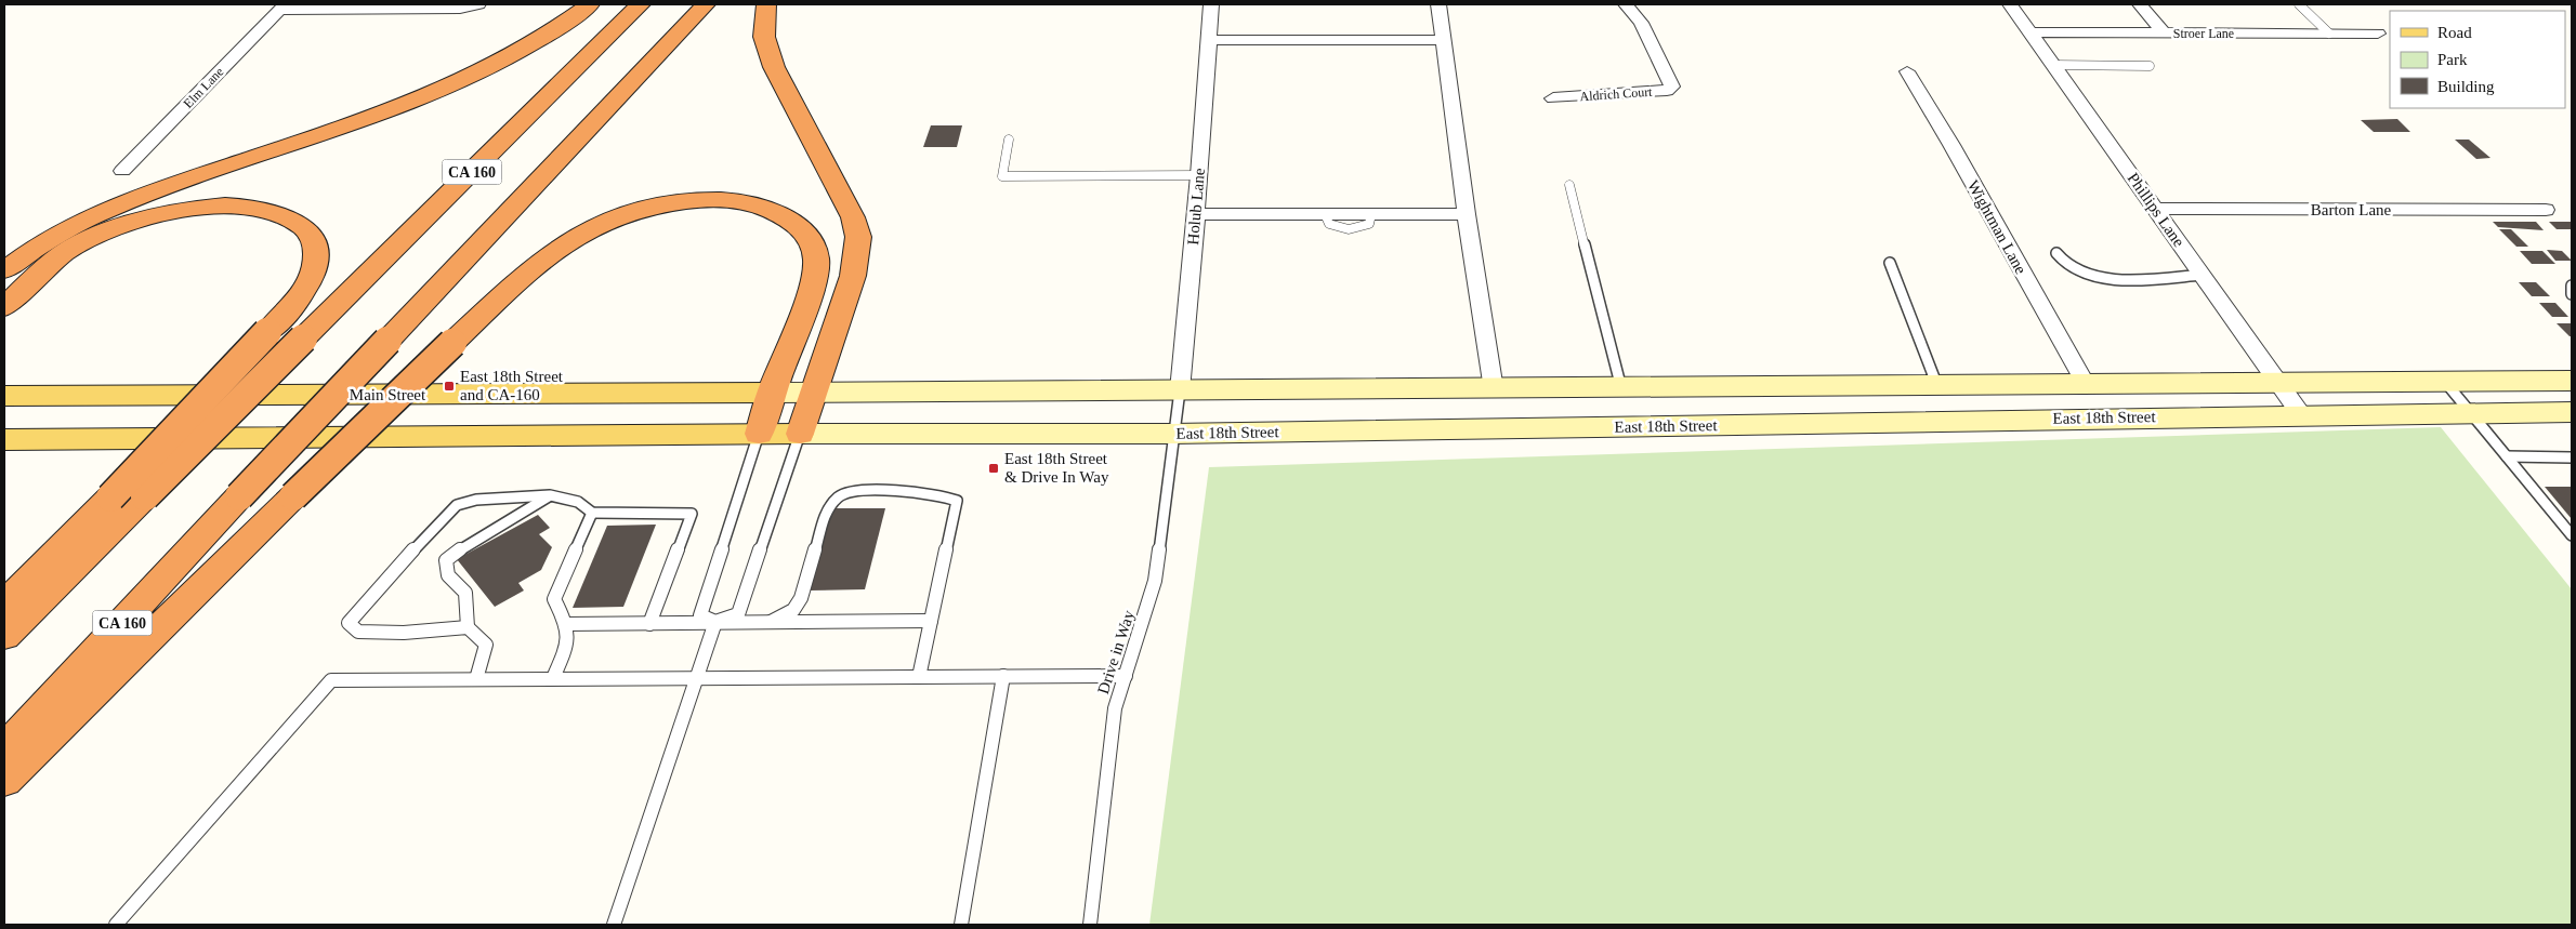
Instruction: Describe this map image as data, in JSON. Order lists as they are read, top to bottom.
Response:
{
  "streets": {
    "highway": ["CA 160"],
    "main road": ["Main Street", "East 18th Street"],
    "street": [
      "Stroer Lane",
      "Elm Lane",
      "Aldrich Court",
      "Holub Lane",
      "Phillips Lane",
      "Barton Lane",
      "Wightman Lane"
    ],
    "lane": ["Drive in Way"]
  },
  "crossings": [
    ["Stroer Lane", "Phillips Lane"],
    ["Holub Lane", "East 18th Street"],
    ["Holub Lane", "Drive in Way"],
    ["Phillips Lane", "Barton Lane"],
    ["Phillips Lane", "East 18th Street"],
    ["Wightman Lane", "East 18th Street"],
    ["Main Street", "East 18th Street"],
    ["East 18th Street", "Drive in Way"]
  ],
  "places": {
    "transit": ["East 18th Street and CA-160", "East 18th Street & Drive In Way"]
  },
  "legend": ["Road", "Park", "Building"]
}
